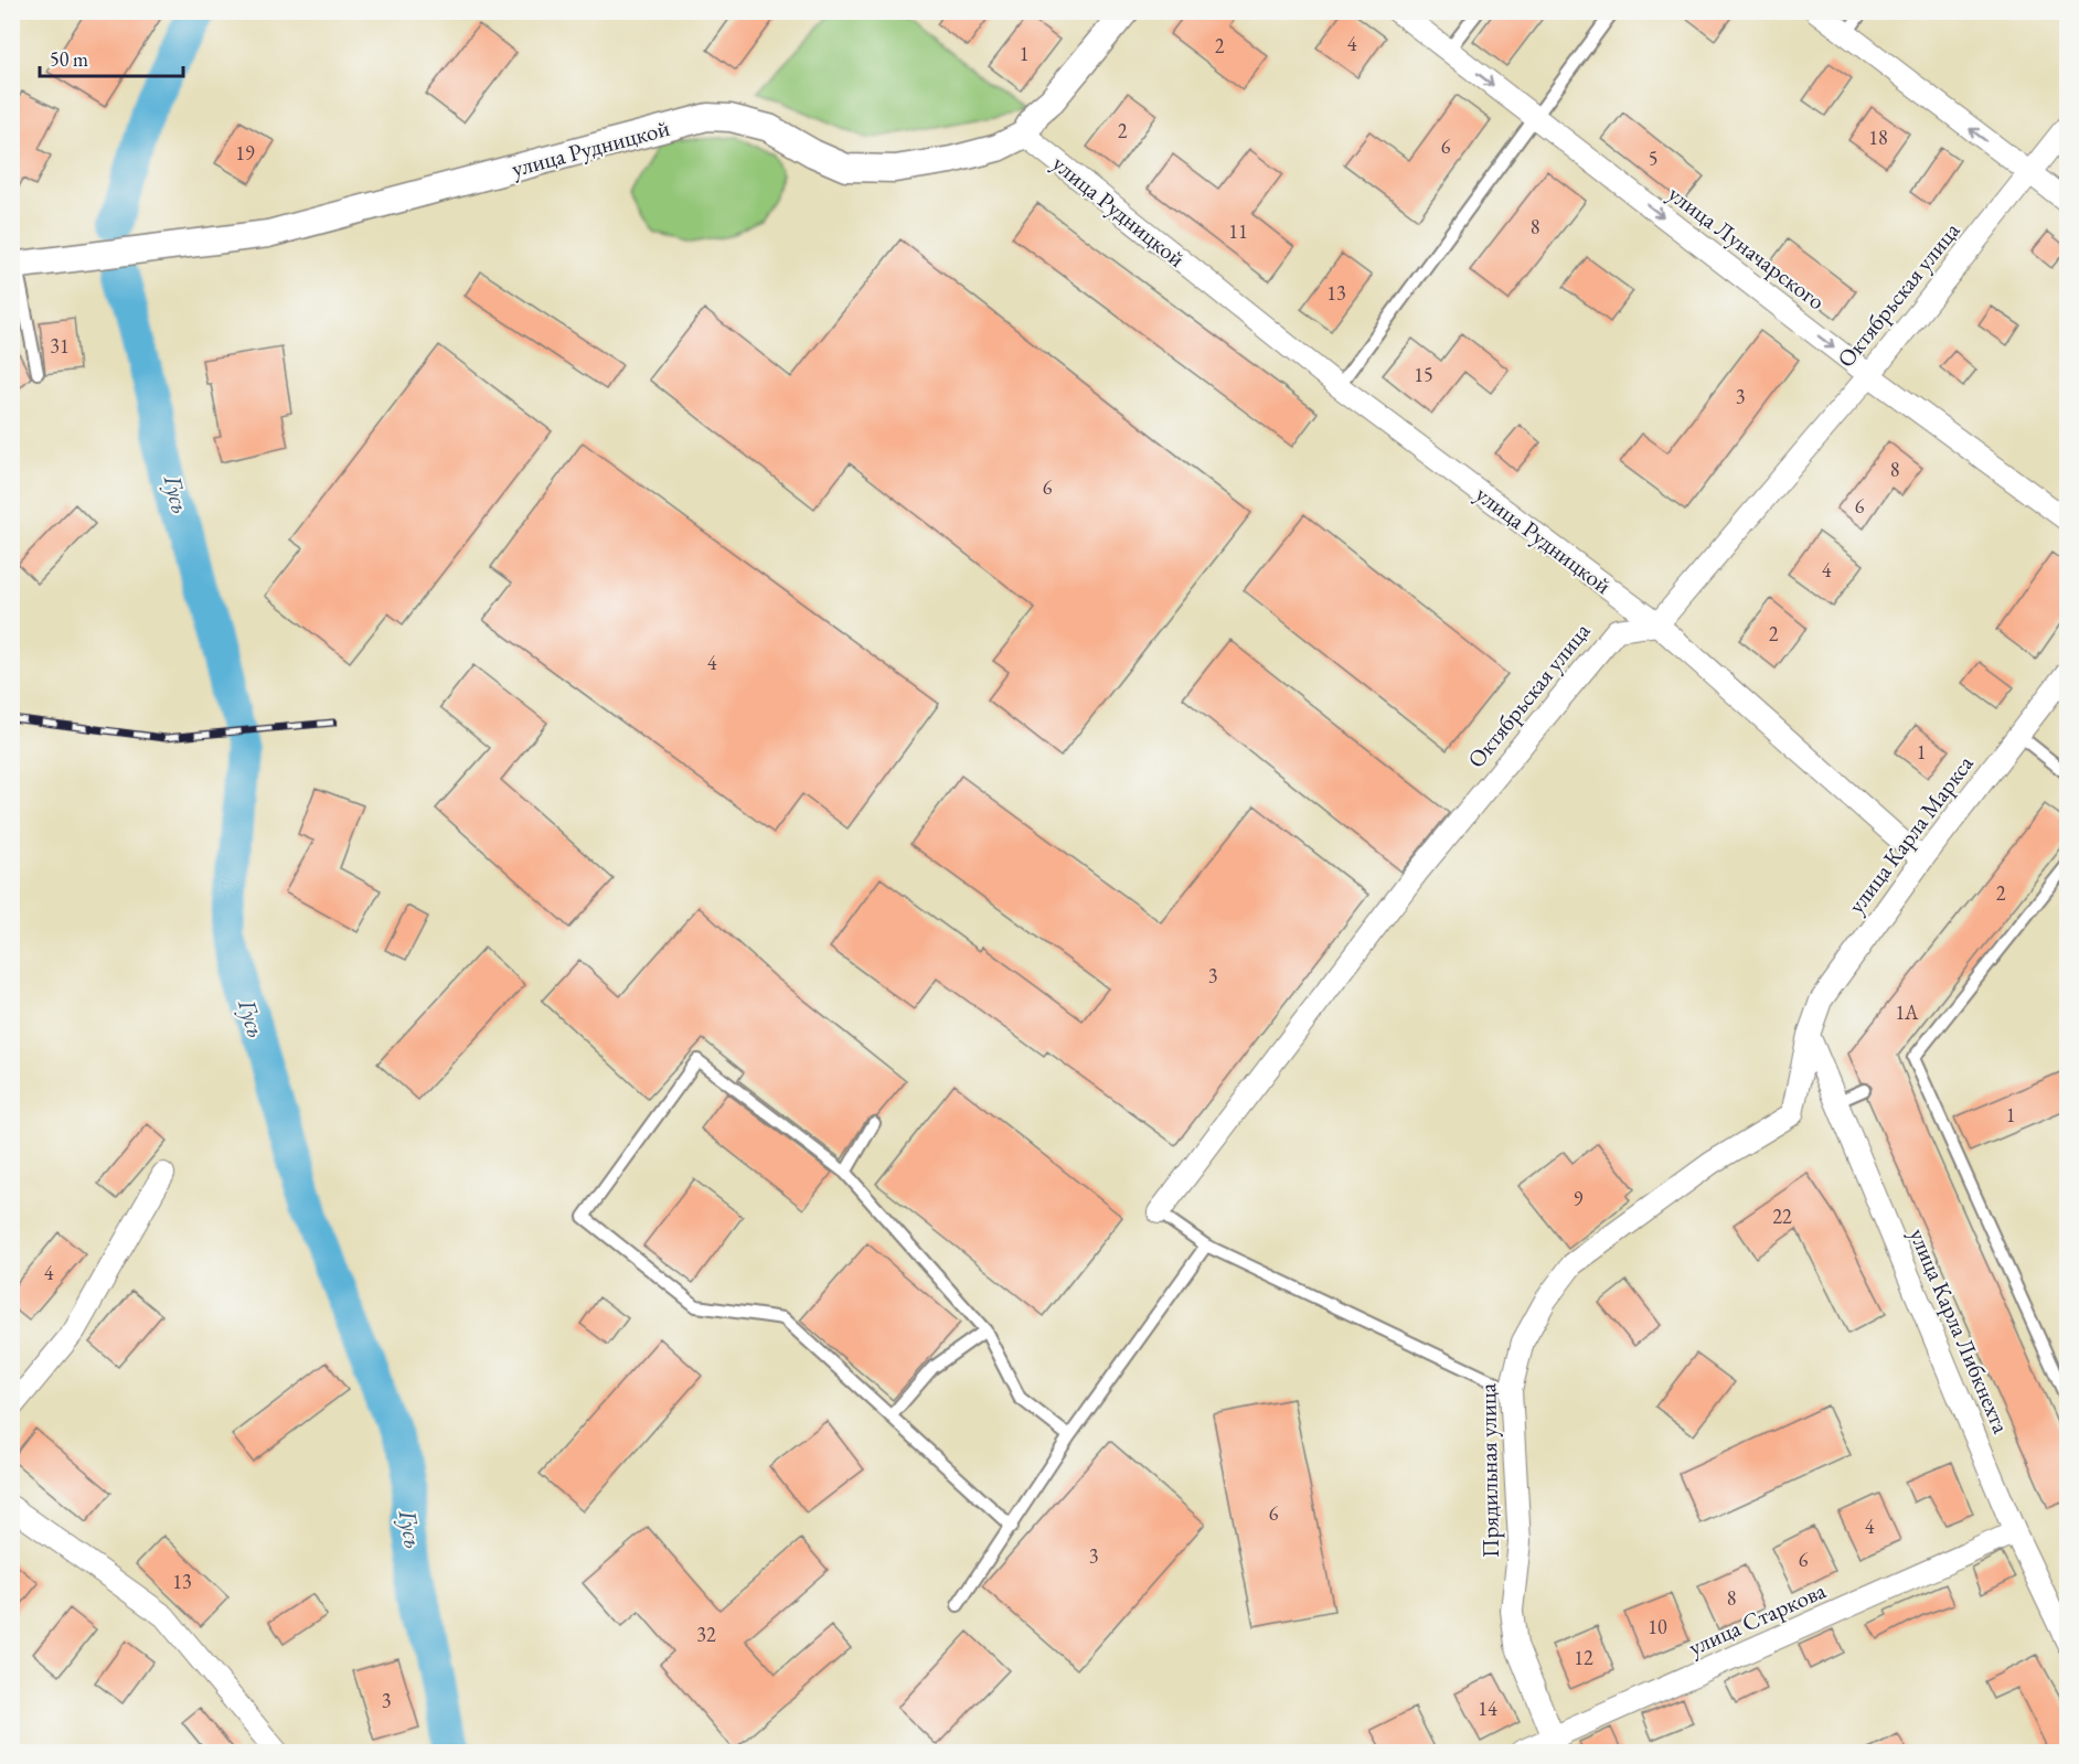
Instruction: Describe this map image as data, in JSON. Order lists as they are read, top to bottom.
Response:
{
  "streets": {
    "street": [
      "улица Рудницкой",
      "улица Луначарского",
      "Октябрьская улица",
      "улица Карла Маркса",
      "улица Карла Либкнехта",
      "Прядильная улица",
      "улица Старкова"
    ]
  },
  "crossings": [
    ["улица Рудницкой", "Октябрьская улица"],
    ["улица Рудницкой", "улица Карла Маркса"],
    ["улица Луначарского", "Октябрьская улица"],
    ["улица Карла Маркса", "улица Карла Либкнехта"],
    ["улица Карла Маркса", "Прядильная улица"],
    ["улица Карла Либкнехта", "Прядильная улица"],
    ["улица Карла Либкнехта", "улица Старкова"],
    ["Прядильная улица", "улица Старкова"]
  ],
  "one_way": ["улица Луначарского"],
  "water": ["Гусь"],
  "house_numbers": [
    "4",
    "2",
    "1",
    "2",
    "18",
    "6",
    "19",
    "5",
    "8",
    "11",
    "13",
    "31",
    "15",
    "3",
    "8",
    "6",
    "6",
    "4",
    "2",
    "4",
    "1",
    "2",
    "3",
    "1А",
    "1",
    "9",
    "22",
    "4",
    "6",
    "4",
    "3",
    "6",
    "13",
    "8",
    "10",
    "32",
    "12",
    "3",
    "14"
  ],
  "scale_bar": "50 m"
}
